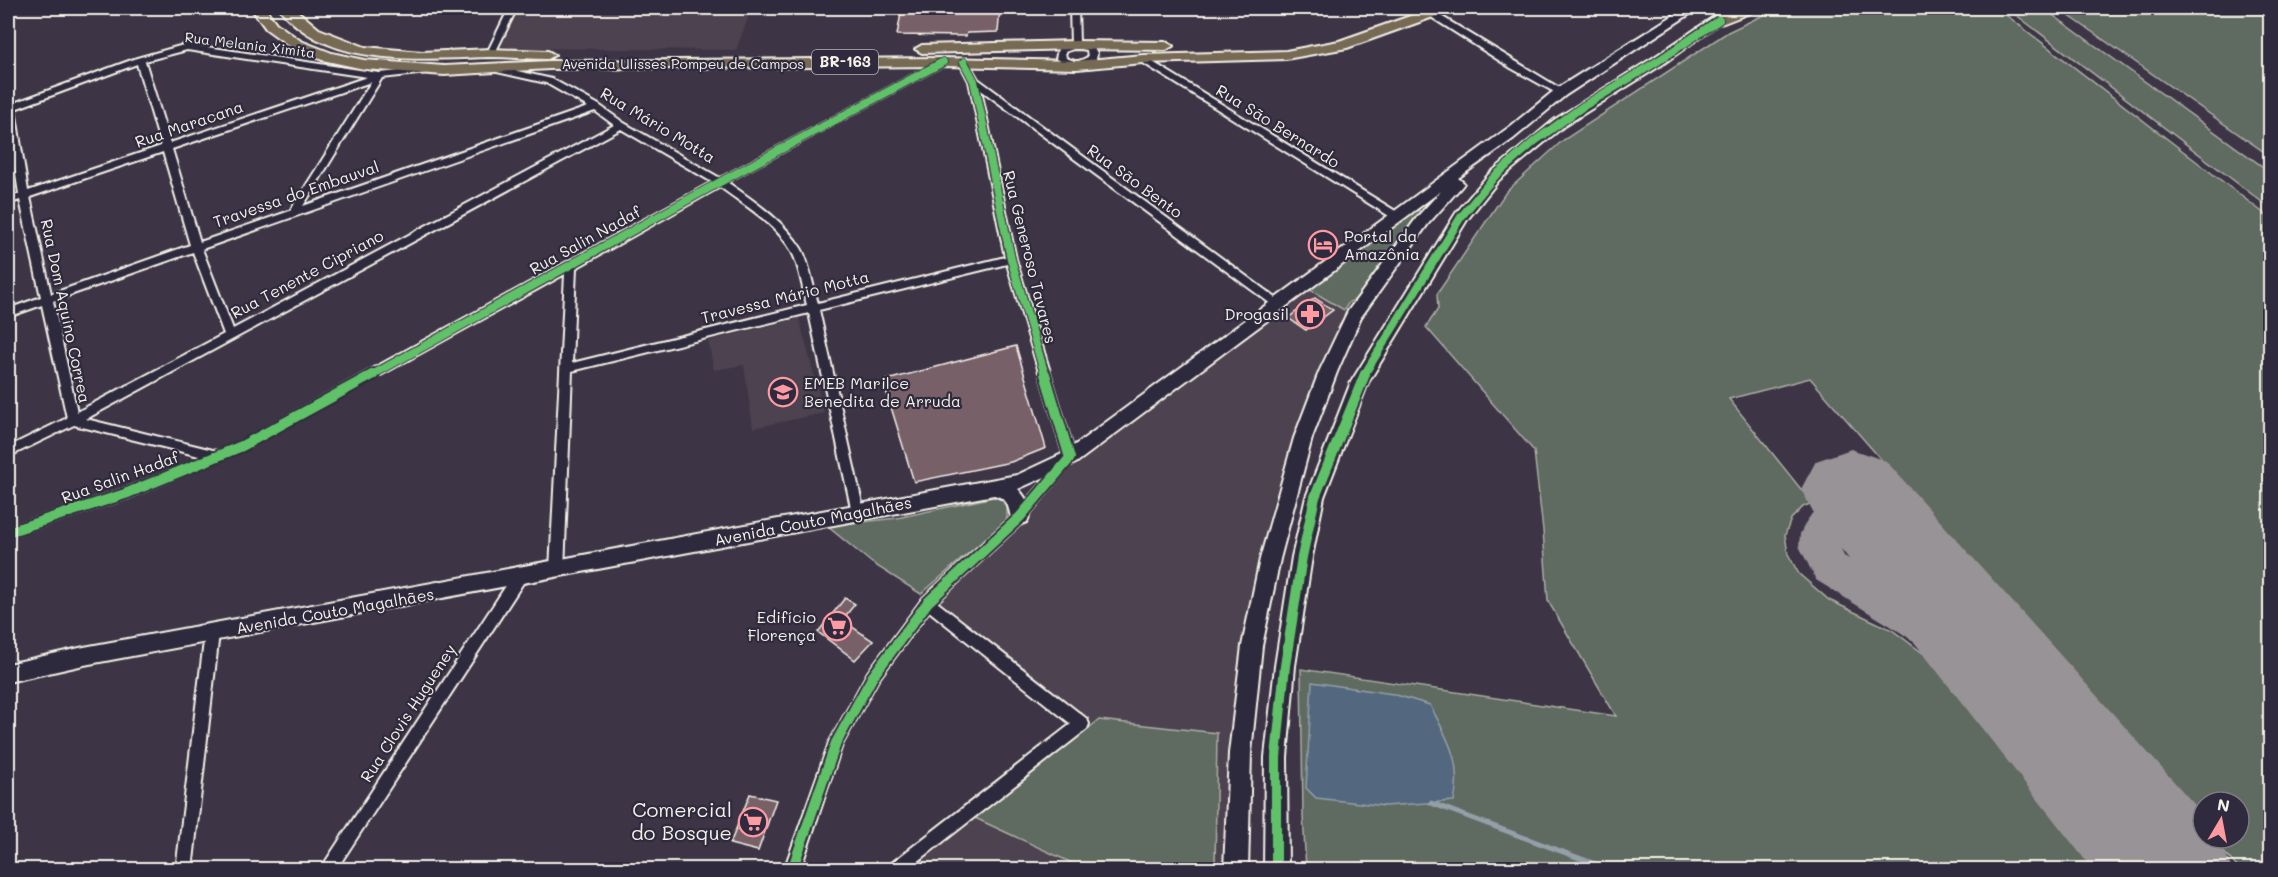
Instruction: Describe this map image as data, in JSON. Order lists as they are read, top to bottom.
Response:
{
  "streets": {
    "main road": ["BR-163", "Avenida Ulisses Pompeu de Campos", "Avenida Couto Magalhães"],
    "street": [
      "Rua Melania Ximita",
      "Rua Maracana",
      "Rua Mário Motta",
      "Rua São Bernardo",
      "Rua São Bento",
      "Travessa do Embauval",
      "Rua Salin Nadaf",
      "Rua Generoso Tavares",
      "Rua Tenente Cipriano",
      "Travessa Mário Motta",
      "Rua Dom Aquino Correa",
      "Rua Salin Hadaf",
      "Rua Clovis Hugueney"
    ]
  },
  "crossings": [
    ["Rua Melania Ximita", "Avenida Ulisses Pompeu de Campos"],
    ["Rua Melania Ximita", "Rua Maracana"],
    ["Rua Melania Ximita", "Rua Dom Aquino Correa"],
    ["Avenida Ulisses Pompeu de Campos", "Rua Mário Motta"],
    ["Avenida Ulisses Pompeu de Campos", "Rua São Bernardo"],
    ["Avenida Ulisses Pompeu de Campos", "Rua Salin Nadaf"],
    ["Avenida Ulisses Pompeu de Campos", "Rua Generoso Tavares"],
    ["Rua Maracana", "Rua Dom Aquino Correa"],
    ["Rua Mário Motta", "Travessa do Embauval"],
    ["Rua Mário Motta", "Rua Salin Nadaf"],
    ["Rua Mário Motta", "Rua Tenente Cipriano"],
    ["Rua Mário Motta", "Travessa Mário Motta"],
    ["Rua Mário Motta", "Avenida Couto Magalhães"],
    ["Rua São Bernardo", "Avenida Couto Magalhães"],
    ["Rua São Bento", "Rua Generoso Tavares"],
    ["Rua São Bento", "Avenida Couto Magalhães"],
    ["Travessa do Embauval", "Rua Dom Aquino Correa"],
    ["Rua Salin Nadaf", "Rua Salin Hadaf"],
    ["Rua Generoso Tavares", "Travessa Mário Motta"],
    ["Rua Generoso Tavares", "Avenida Couto Magalhães"],
    ["Rua Tenente Cipriano", "Rua Dom Aquino Correa"],
    ["Rua Dom Aquino Correa", "Rua Salin Hadaf"],
    ["Avenida Couto Magalhães", "Rua Clovis Hugueney"]
  ],
  "places": {
    "hotel": ["Portal da Amazônia"],
    "pharmacy": ["Drogasil"],
    "school or university": ["EMEB Marilce Benedita de Arruda"],
    "supermarket": ["Edifício Florença", "Comercial do Bosque"]
  },
  "north": "top"
}
